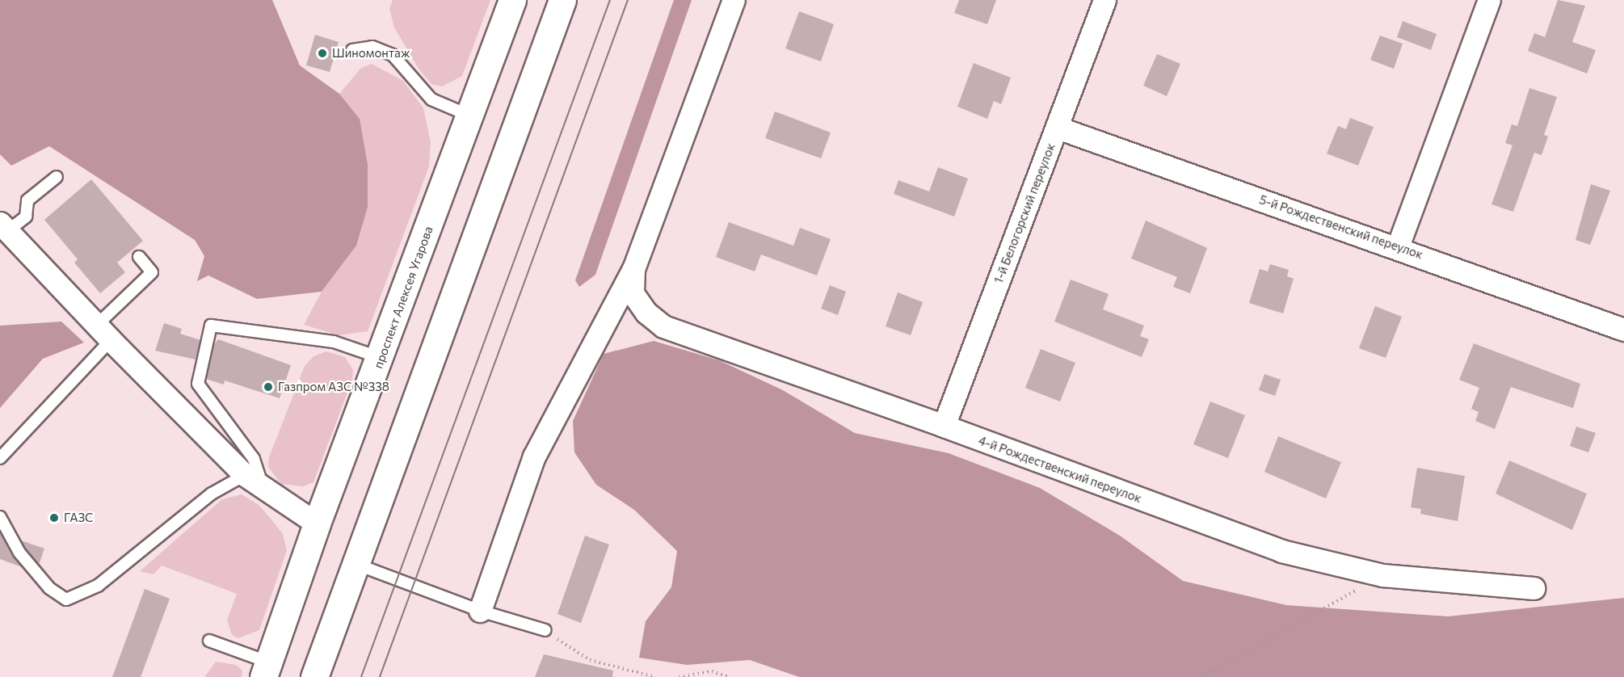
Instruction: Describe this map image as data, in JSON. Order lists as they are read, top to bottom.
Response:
{
  "streets": {
    "main road": ["проспект Алексея Угарова"],
    "street": ["1-й Белогорский переулок", "5-й Рождественский переулок", "4-й Рождественский переулок"]
  },
  "crossings": [
    ["1-й Белогорский переулок", "5-й Рождественский переулок"],
    ["1-й Белогорский переулок", "4-й Рождественский переулок"]
  ],
  "places": ["Шиномонтаж", "Газпром АЗС №338", "ГАЗС"]
}
